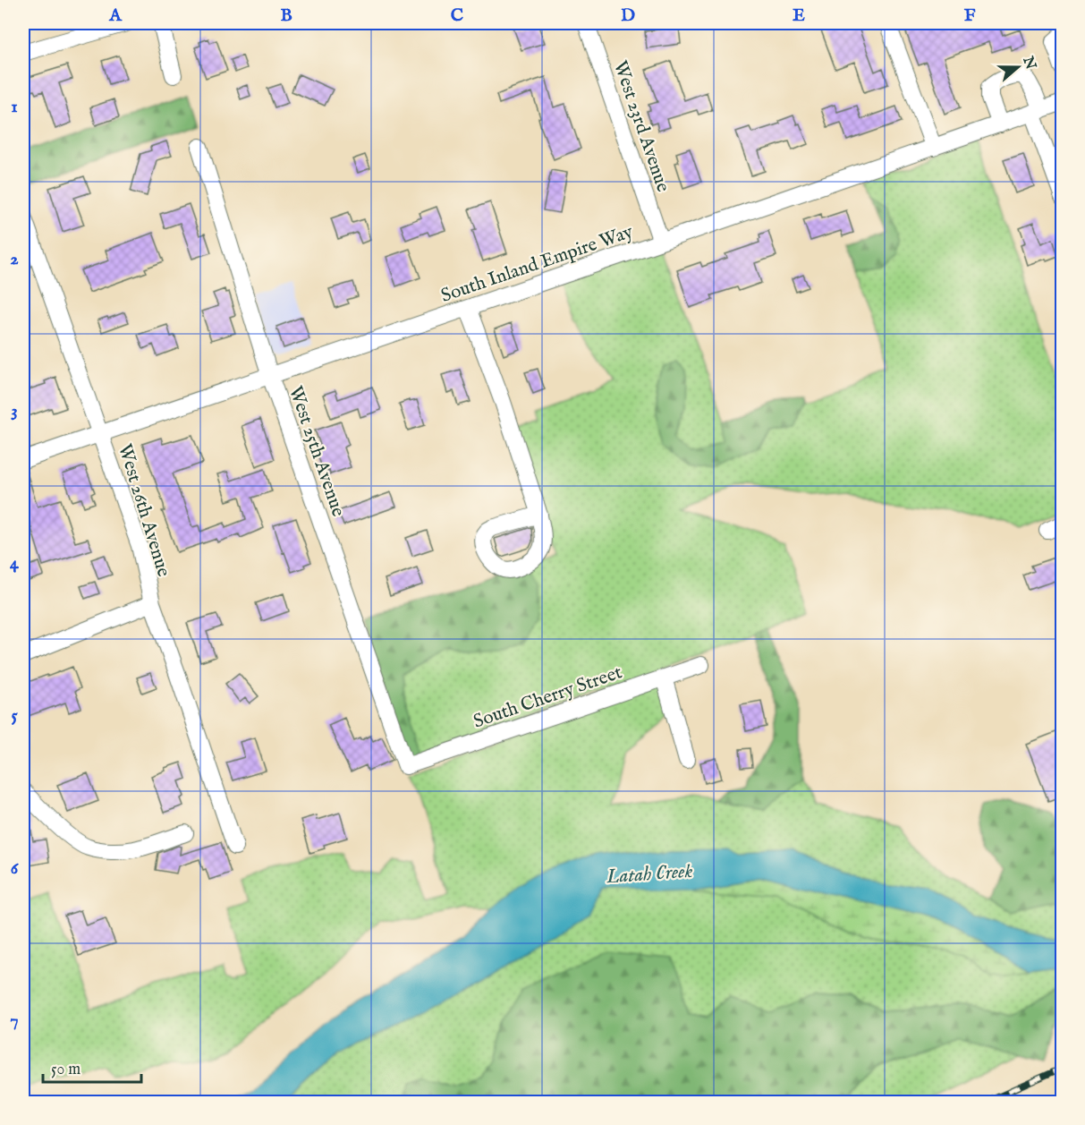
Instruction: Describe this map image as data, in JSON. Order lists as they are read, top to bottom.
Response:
{
  "streets": {
    "street": [
      "West 23rd Avenue",
      "South Inland Empire Way",
      "West 25th Avenue",
      "West 26th Avenue",
      "South Cherry Street"
    ]
  },
  "crossings": [
    ["West 23rd Avenue", "South Inland Empire Way"],
    ["South Inland Empire Way", "West 25th Avenue"],
    ["South Inland Empire Way", "West 26th Avenue"],
    ["West 25th Avenue", "South Cherry Street"]
  ],
  "water": ["Latah Creek"],
  "scale_bar": "50 m",
  "north": "right",
  "grid": {
    "columns": [
      "A",
      "B",
      "C",
      "D",
      "E",
      "F"
    ],
    "rows": [
      "1",
      "2",
      "3",
      "4",
      "5",
      "6",
      "7"
    ]
  }
}
